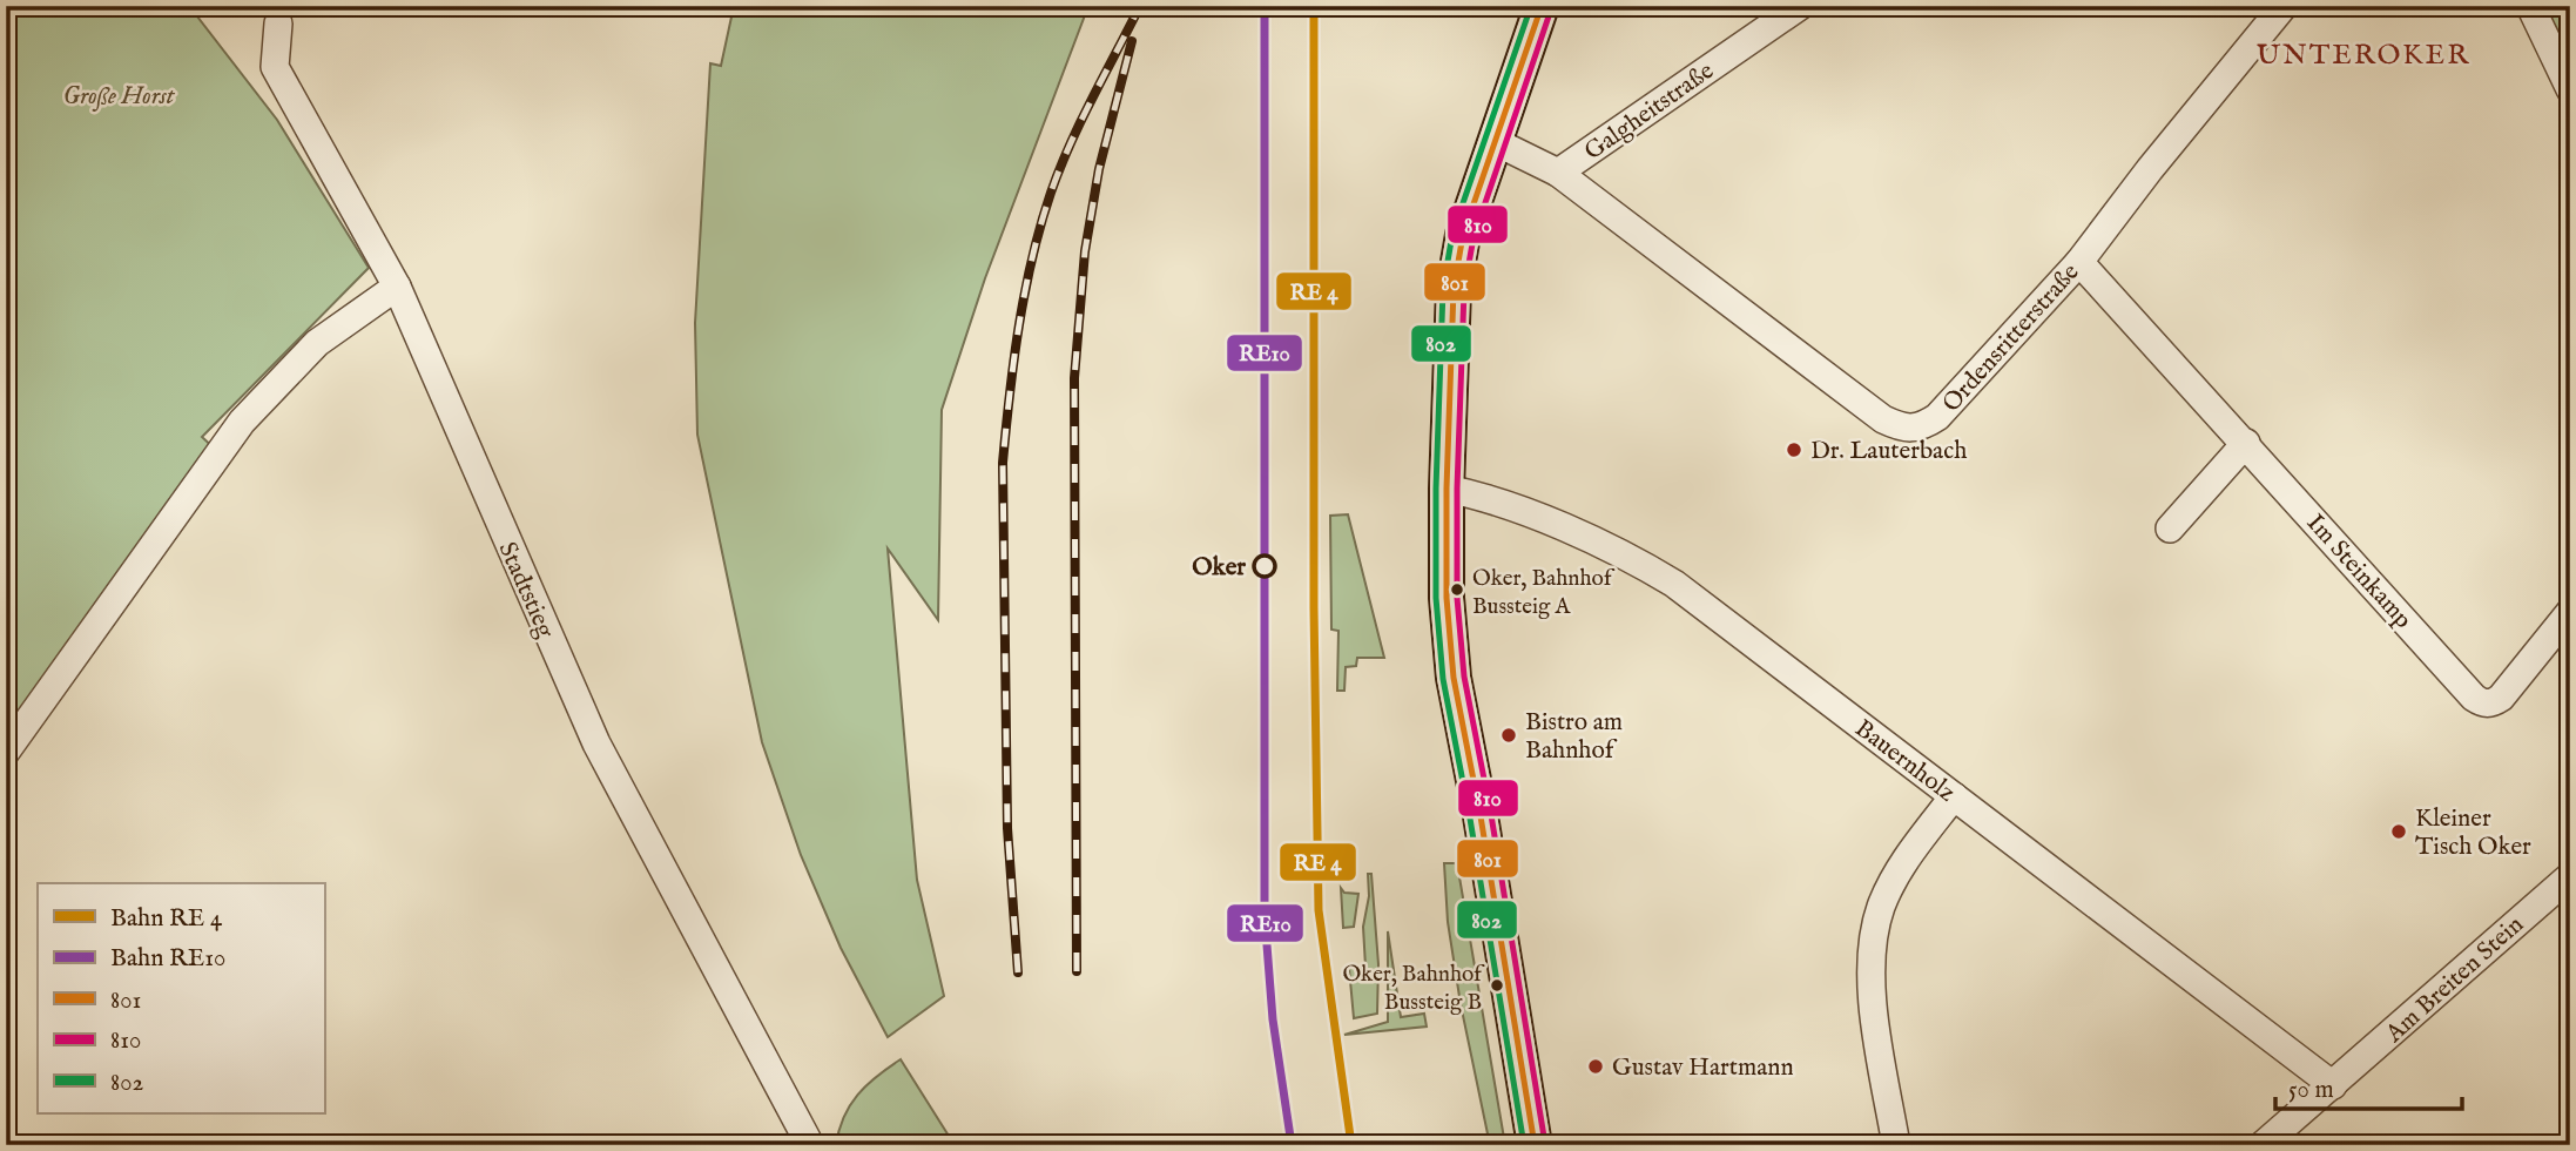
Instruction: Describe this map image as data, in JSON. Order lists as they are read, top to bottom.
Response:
{
  "streets": {
    "street": [
      "Galgheitstraße",
      "Ordensritterstraße",
      "Im Steinkamp",
      "Stadtstieg",
      "Bauernholz",
      "Am Breiten Stein"
    ]
  },
  "crossings": [
    ["Galgheitstraße", "Ordensritterstraße"],
    ["Ordensritterstraße", "Im Steinkamp"],
    ["Bauernholz", "Am Breiten Stein"]
  ],
  "districts": ["UNTEROKER"],
  "parks": ["Große Horst"],
  "places": [
    "Dr. Lauterbach",
    "Oker",
    "Oker, Bahnhof Bussteig A",
    "Bistro am Bahnhof",
    "Kleiner Tisch Oker",
    "Oker, Bahnhof Bussteig B",
    "Gustav Hartmann"
  ],
  "lines": [
    "rail line RE10",
    "transit line 801",
    "transit line 802",
    "transit line 810"
  ],
  "legend": [
    "Bahn RE 4",
    "Bahn RE10",
    "801",
    "810",
    "802"
  ],
  "scale_bar": "50 m"
}
